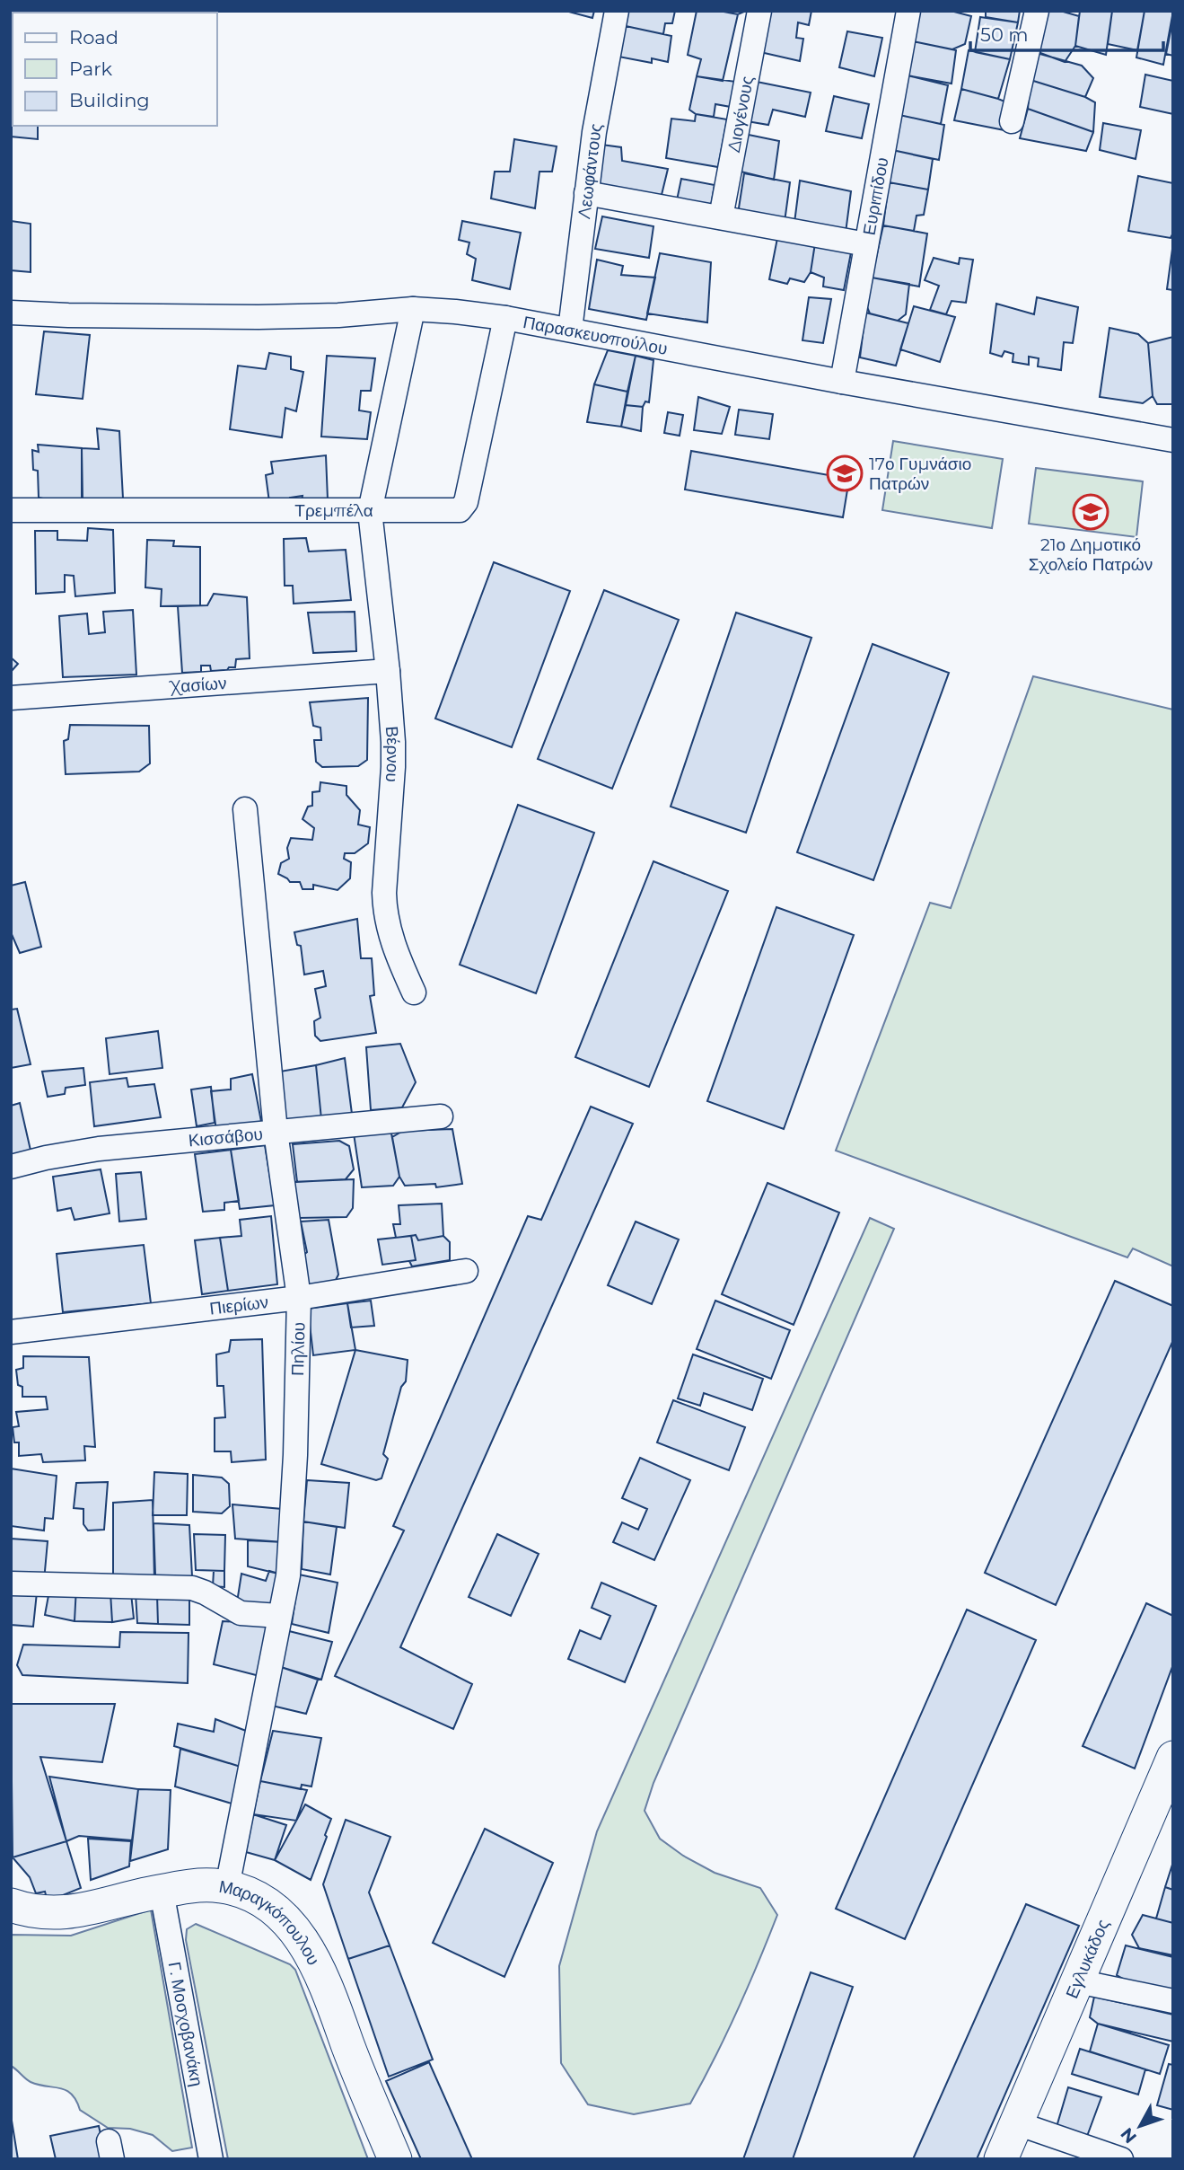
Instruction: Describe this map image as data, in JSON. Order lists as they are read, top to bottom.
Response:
{
  "streets": {
    "main road": ["Μαραγκόπουλου", "Εγλυκάδος"],
    "street": [
      "Διογένους",
      "Λεωφάντους",
      "Ευριπίδου",
      "Παρασκευοπούλου",
      "Τρεμπέλα",
      "Χασίων",
      "Βέρνου",
      "Κισσάβου",
      "Πιερίων",
      "Πηλίου",
      "Γ. Μοσχοβανάκη"
    ]
  },
  "crossings": [
    ["Λεωφάντους", "Παρασκευοπούλου"],
    ["Ευριπίδου", "Παρασκευοπούλου"],
    ["Παρασκευοπούλου", "Τρεμπέλα"],
    ["Παρασκευοπούλου", "Βέρνου"],
    ["Τρεμπέλα", "Βέρνου"],
    ["Χασίων", "Βέρνου"],
    ["Κισσάβου", "Πηλίου"],
    ["Πιερίων", "Πηλίου"],
    ["Πηλίου", "Μαραγκόπουλου"],
    ["Μαραγκόπουλου", "Γ. Μοσχοβανάκη"]
  ],
  "places": {
    "school or university": ["17ο Γυμνάσιο Πατρών", "21ο Δημοτικό Σχολείο Πατρών"]
  },
  "legend": ["Road", "Park", "Building"],
  "scale_bar": "50 m",
  "north": "bottom left"
}
